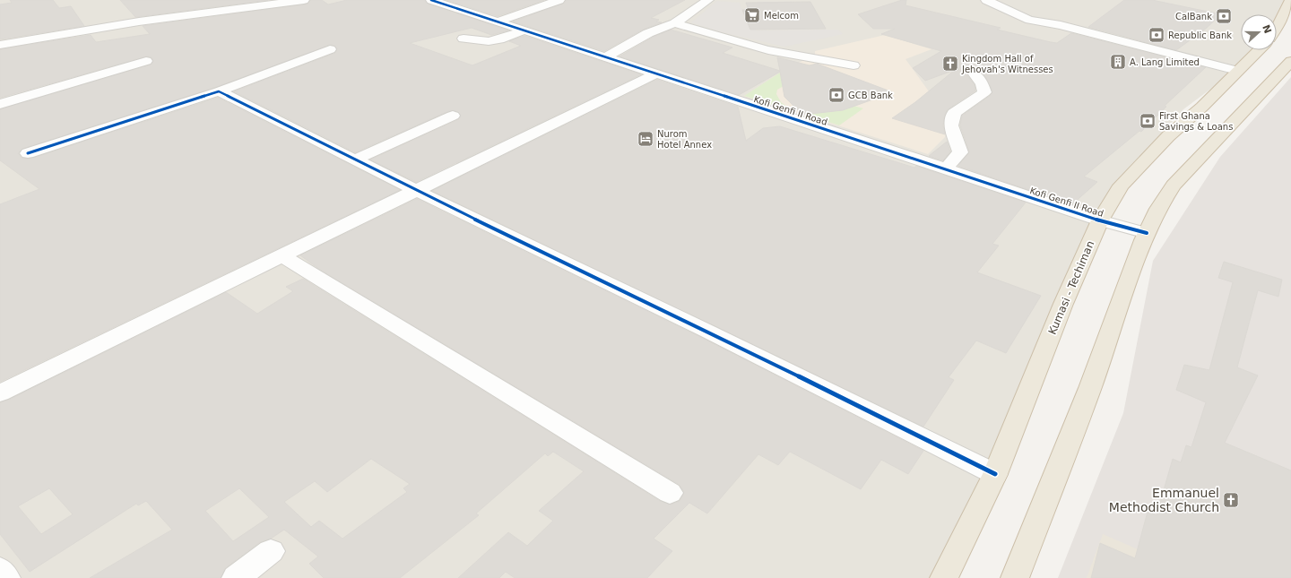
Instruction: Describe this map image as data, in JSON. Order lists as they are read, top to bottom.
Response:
{
  "streets": {
    "highway": ["Kumasi - Techiman"],
    "street": ["Kofi Genfi II Road"]
  },
  "crossings": [
    ["Kofi Genfi II Road", "Kumasi - Techiman"]
  ],
  "places": {
    "supermarket": ["Melcom"],
    "bank": [
      "CalBank",
      "Republic Bank",
      "GCB Bank",
      "First Ghana Savings & Loans"
    ],
    "building": ["A. Lang Limited"],
    "church": ["Kingdom Hall of Jehovah's Witnesses", "Emmanuel Methodist Church"],
    "hotel": ["Nurom Hotel Annex"]
  },
  "north": "right"
}
